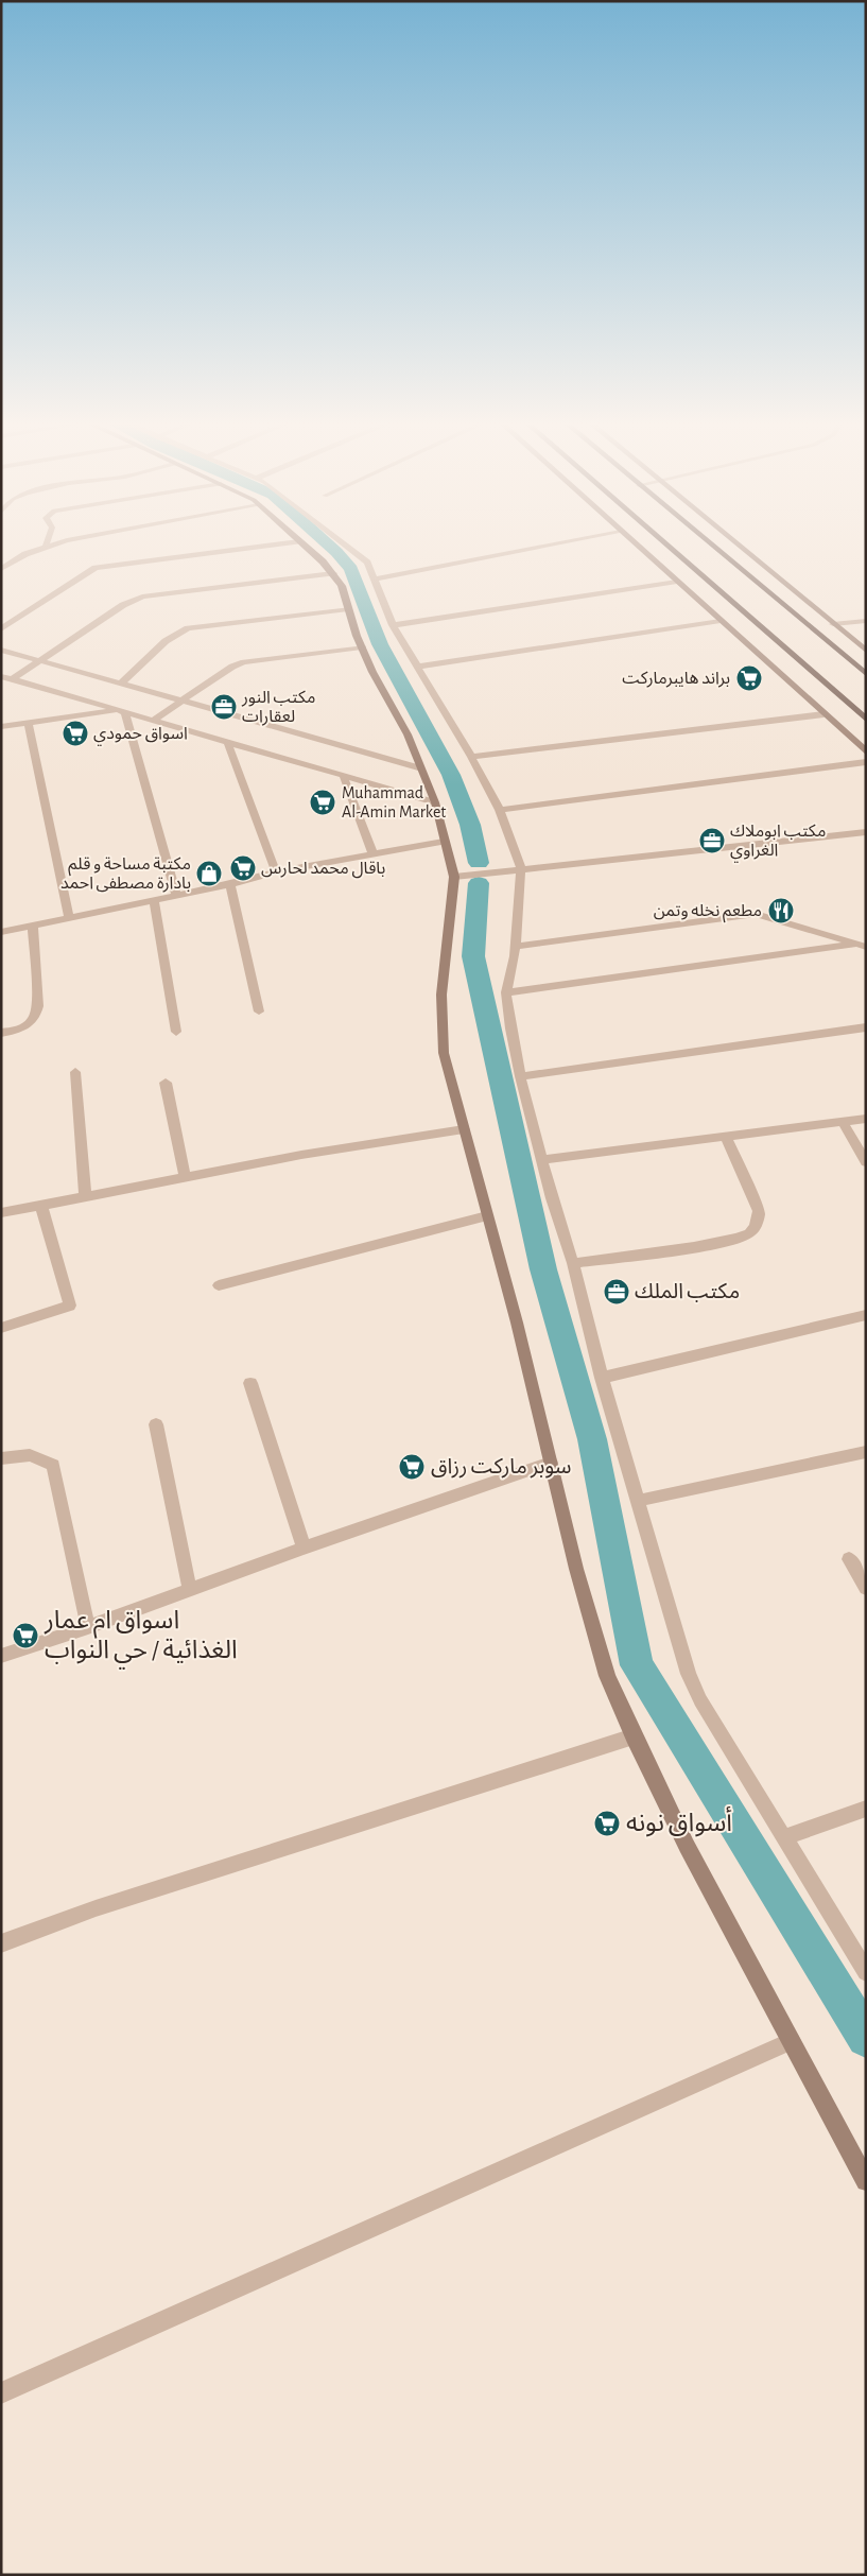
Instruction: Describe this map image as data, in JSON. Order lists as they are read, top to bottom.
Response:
{
  "places": {
    "supermarket": [
      "براند هايبرماركت",
      "اسواق حمودي",
      "Muhammad Al-Amin Market",
      "باقال محمد لحارس",
      "سوبر ماركت رزاق",
      "اسواق ام عمار الغذائية / حي النواب",
      "أسواق نونه"
    ],
    "office": ["مكتب النور لعقارات", "مكتب ابوملاك الغراوي", "مكتب الملك"],
    "shop": ["مكتبة مساحة و قلم بادارة مصطفى احمد"],
    "restaurant": ["مطعم نخله وتمن"]
  }
}
